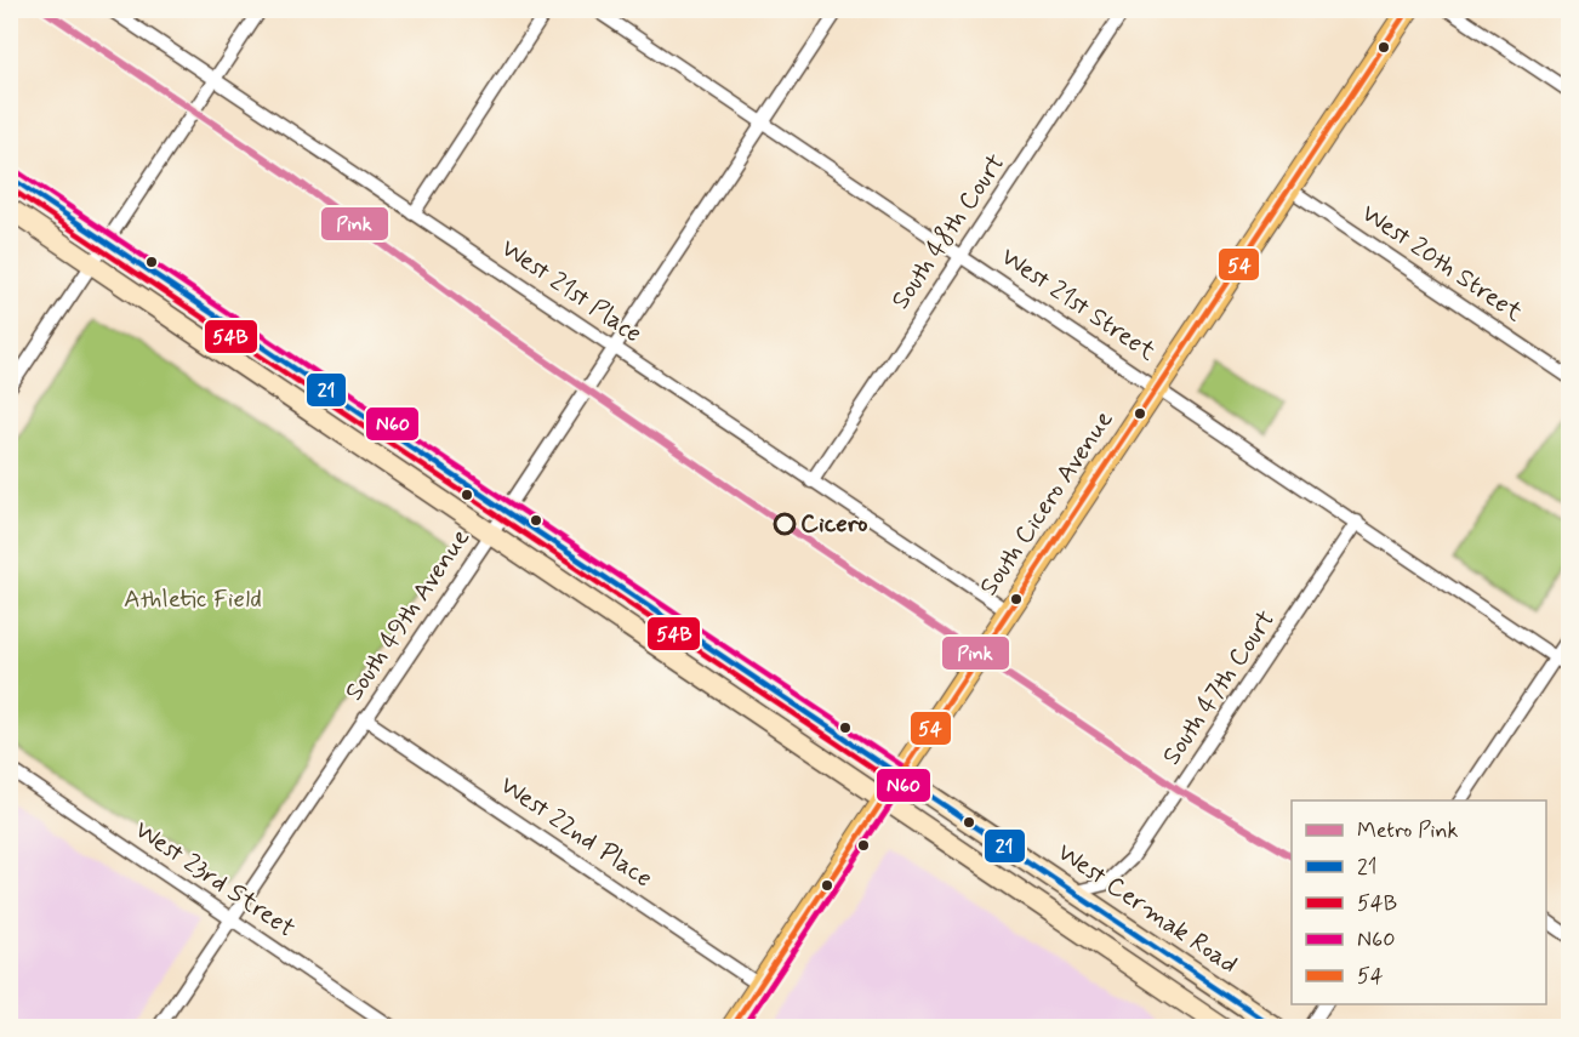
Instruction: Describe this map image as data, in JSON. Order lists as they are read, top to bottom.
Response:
{
  "streets": {
    "main road": ["South Cicero Avenue", "West Cermak Road"],
    "street": [
      "South 48th Court",
      "West 20th Street",
      "West 21st Place",
      "West 21st Street",
      "South 49th Avenue",
      "South 47th Court",
      "West 22nd Place",
      "West 23rd Street"
    ]
  },
  "crossings": [
    ["South 48th Court", "West 21st Place"],
    ["South 48th Court", "West 21st Street"],
    ["West 20th Street", "South Cicero Avenue"],
    ["West 21st Place", "South Cicero Avenue"],
    ["West 21st Place", "South 49th Avenue"],
    ["West 21st Street", "South Cicero Avenue"],
    ["West 21st Street", "South 49th Avenue"],
    ["West 21st Street", "South 47th Court"],
    ["South Cicero Avenue", "West 22nd Place"],
    ["South Cicero Avenue", "West Cermak Road"],
    ["South 49th Avenue", "West 22nd Place"],
    ["South 49th Avenue", "West 23rd Street"],
    ["South 49th Avenue", "West Cermak Road"],
    ["South 47th Court", "West Cermak Road"]
  ],
  "parks": ["Athletic Field"],
  "places": ["Cicero"],
  "lines": [
    "metro line Pink",
    "transit line 54",
    "transit line N60",
    "transit line 21",
    "transit line 54B"
  ],
  "legend": [
    "Metro Pink",
    "21",
    "54B",
    "N60",
    "54"
  ]
}
